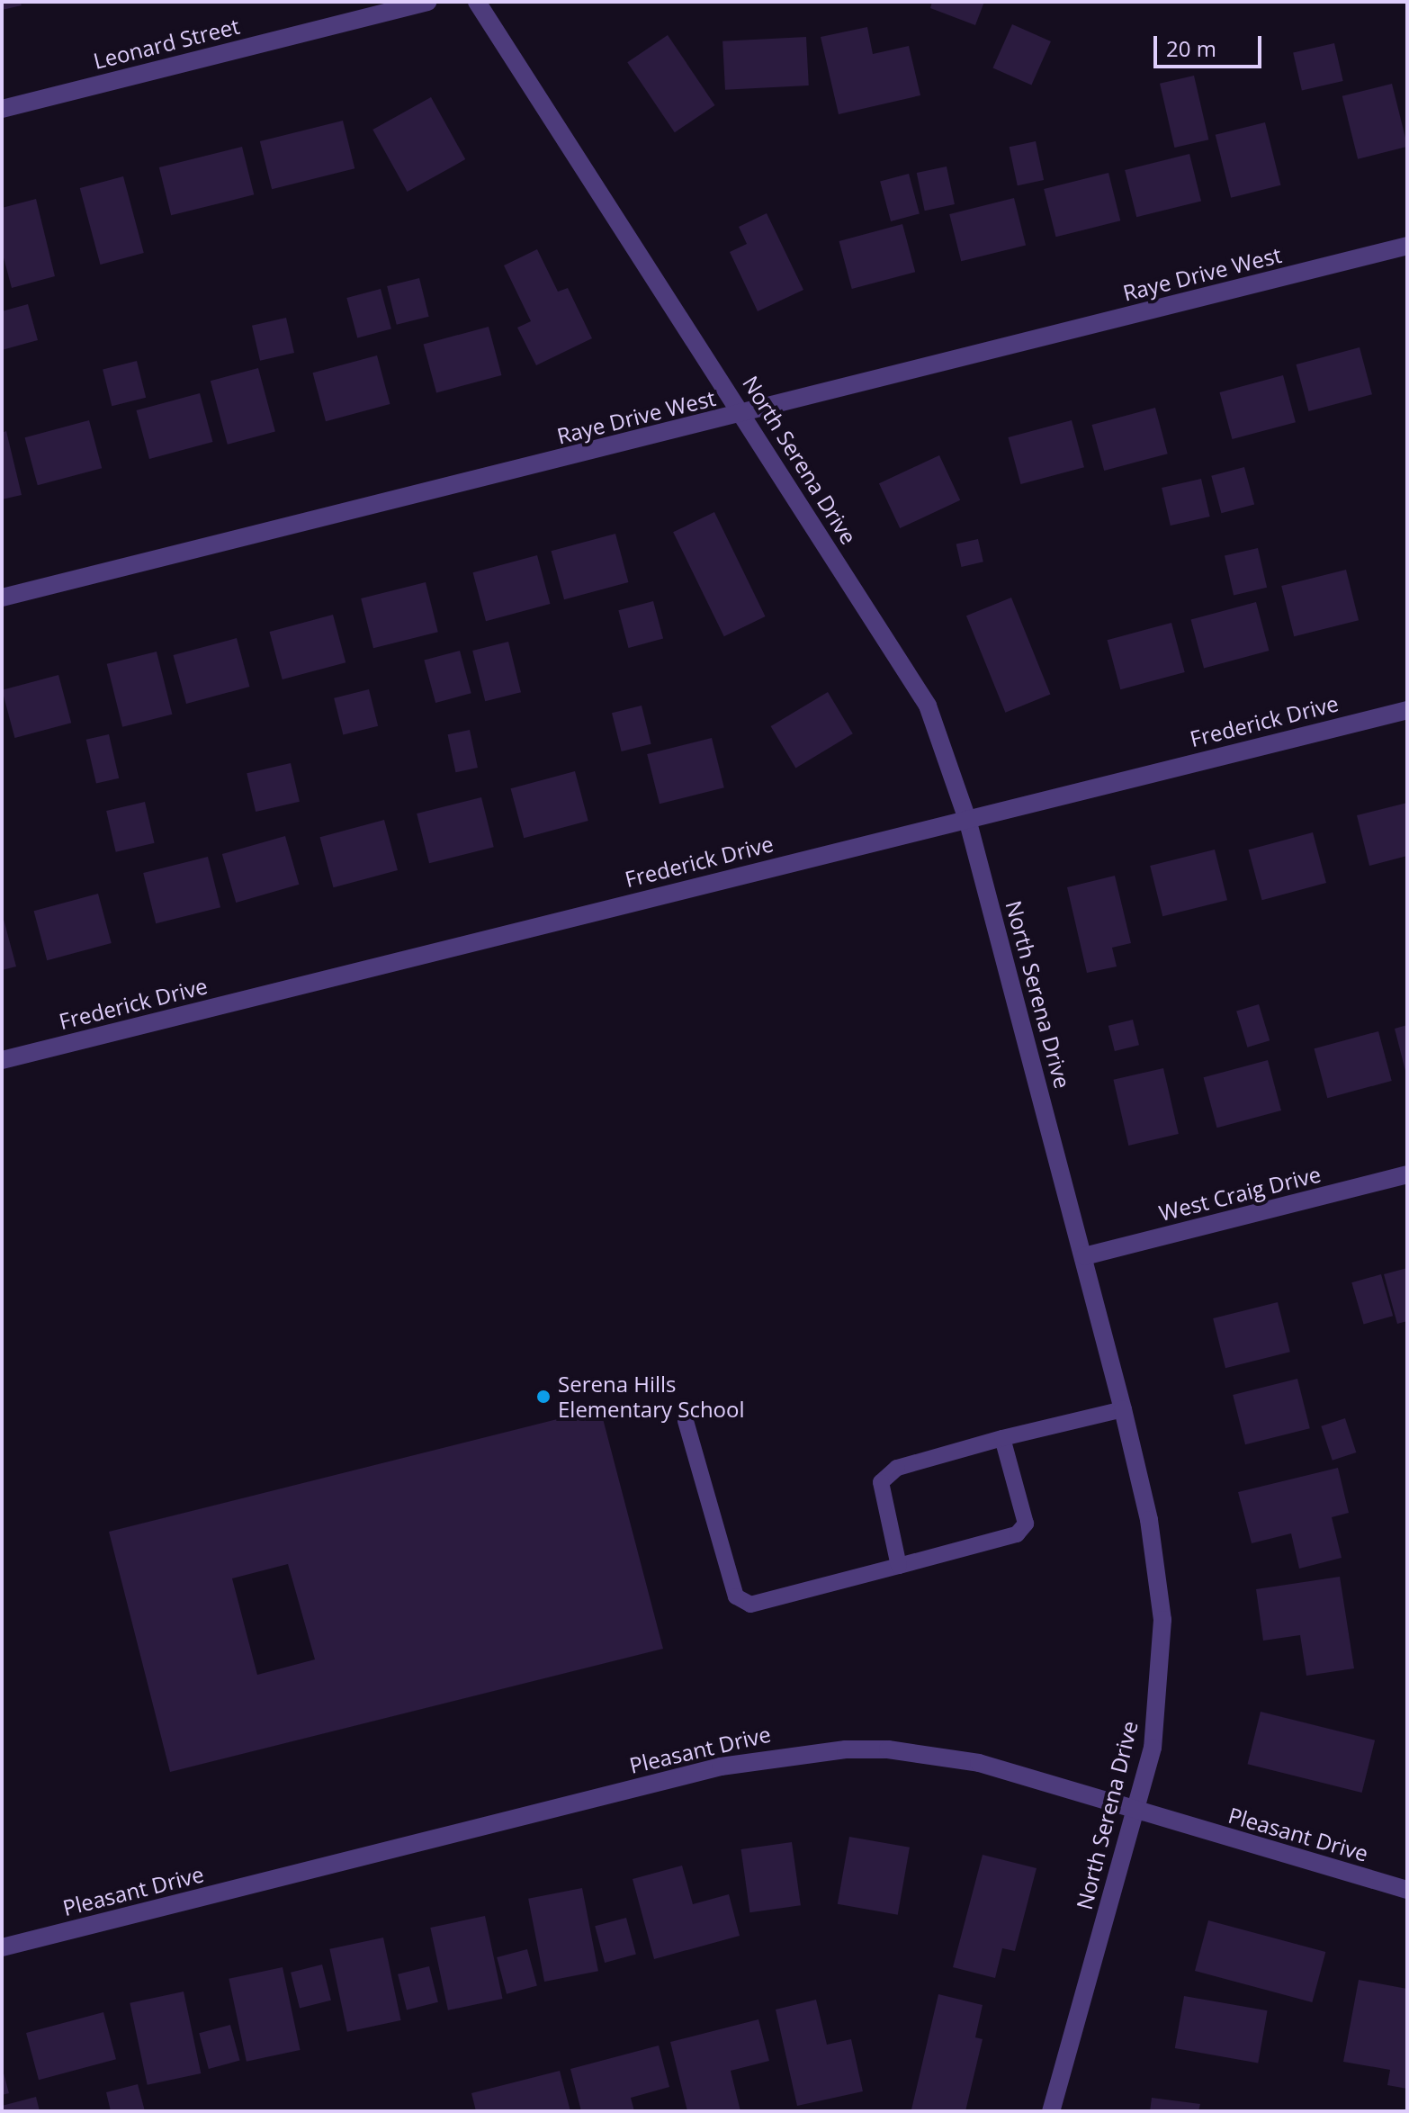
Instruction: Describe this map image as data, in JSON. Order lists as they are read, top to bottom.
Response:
{
  "streets": {
    "street": [
      "Leonard Street",
      "Raye Drive West",
      "North Serena Drive",
      "Frederick Drive",
      "West Craig Drive",
      "Pleasant Drive"
    ]
  },
  "crossings": [
    ["Raye Drive West", "North Serena Drive"],
    ["North Serena Drive", "Frederick Drive"],
    ["North Serena Drive", "West Craig Drive"],
    ["North Serena Drive", "Pleasant Drive"]
  ],
  "places": ["Serena Hills Elementary School"],
  "scale_bar": "20 m"
}
